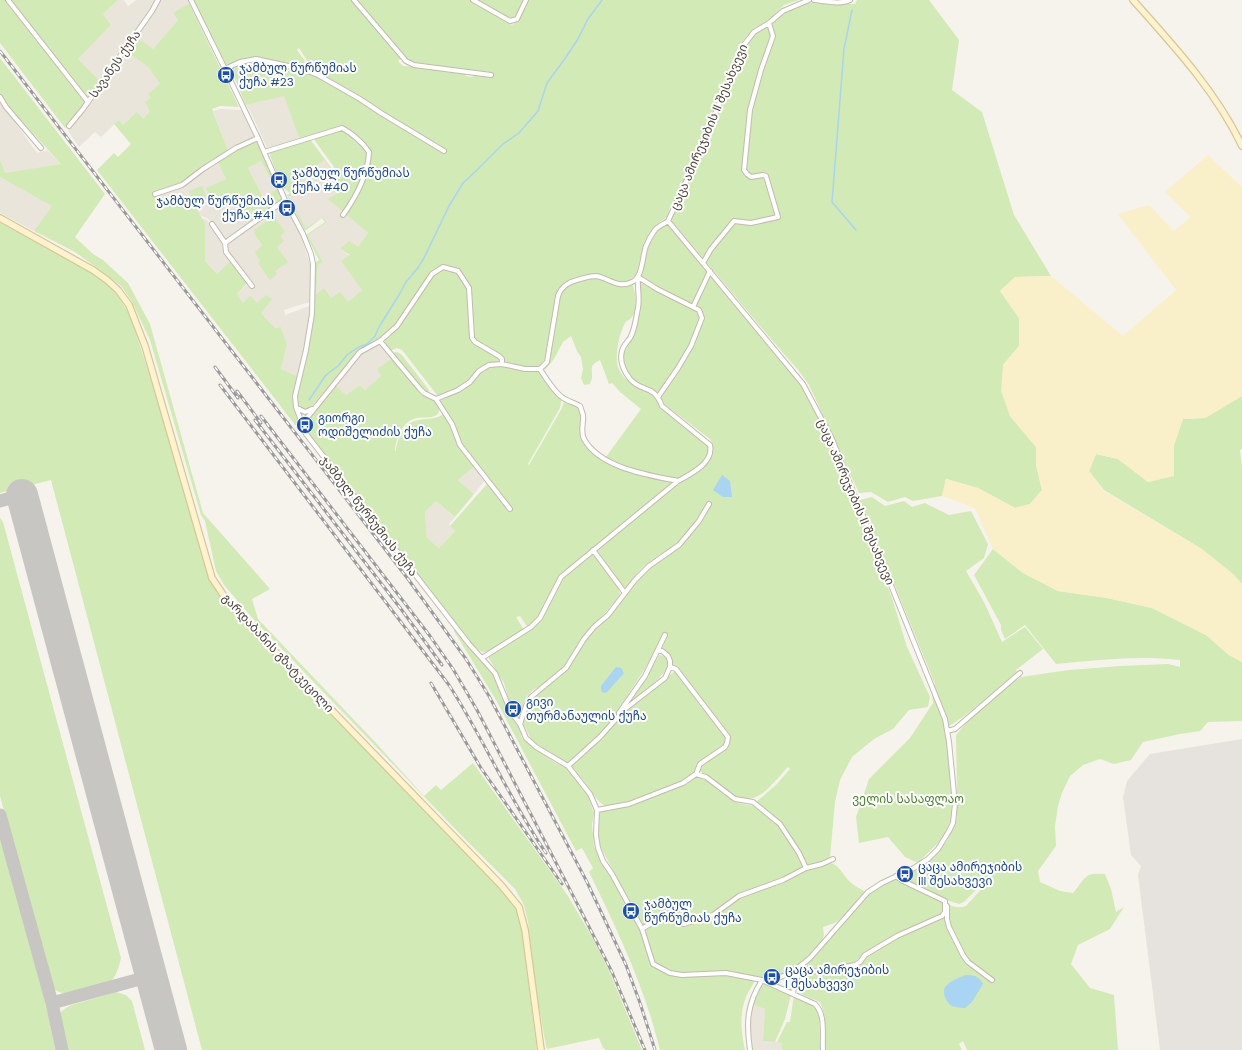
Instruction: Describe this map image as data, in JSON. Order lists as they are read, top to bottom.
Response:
{
  "streets": {
    "main road": ["გარდაბანის გზატკეცილი"],
    "street": ["სავანეს ქუჩა", "ცაცა ამირეჯიბის II შესახვევი", "ჯამბულ წურწუმიას ქუჩა"]
  },
  "parks": ["ველის სასაფლაო"],
  "places": {
    "bus stop": [
      "ჯამბულ წურწუმიას ქუჩა #23",
      "ჯამბულ წურწუმიას ქუჩა #40",
      "ჯამბულ წურწუმიას ქუჩა #41",
      "გიორგი ოდიშელიძის ქუჩა",
      "გივი თურმანაულის ქუჩა",
      "ცაცა ამირეჯიბის III შესახვევი",
      "ჯამბულ წურწუმიას ქუჩა",
      "ცაცა ამირეჯიბის I შესახვევი"
    ]
  }
}
